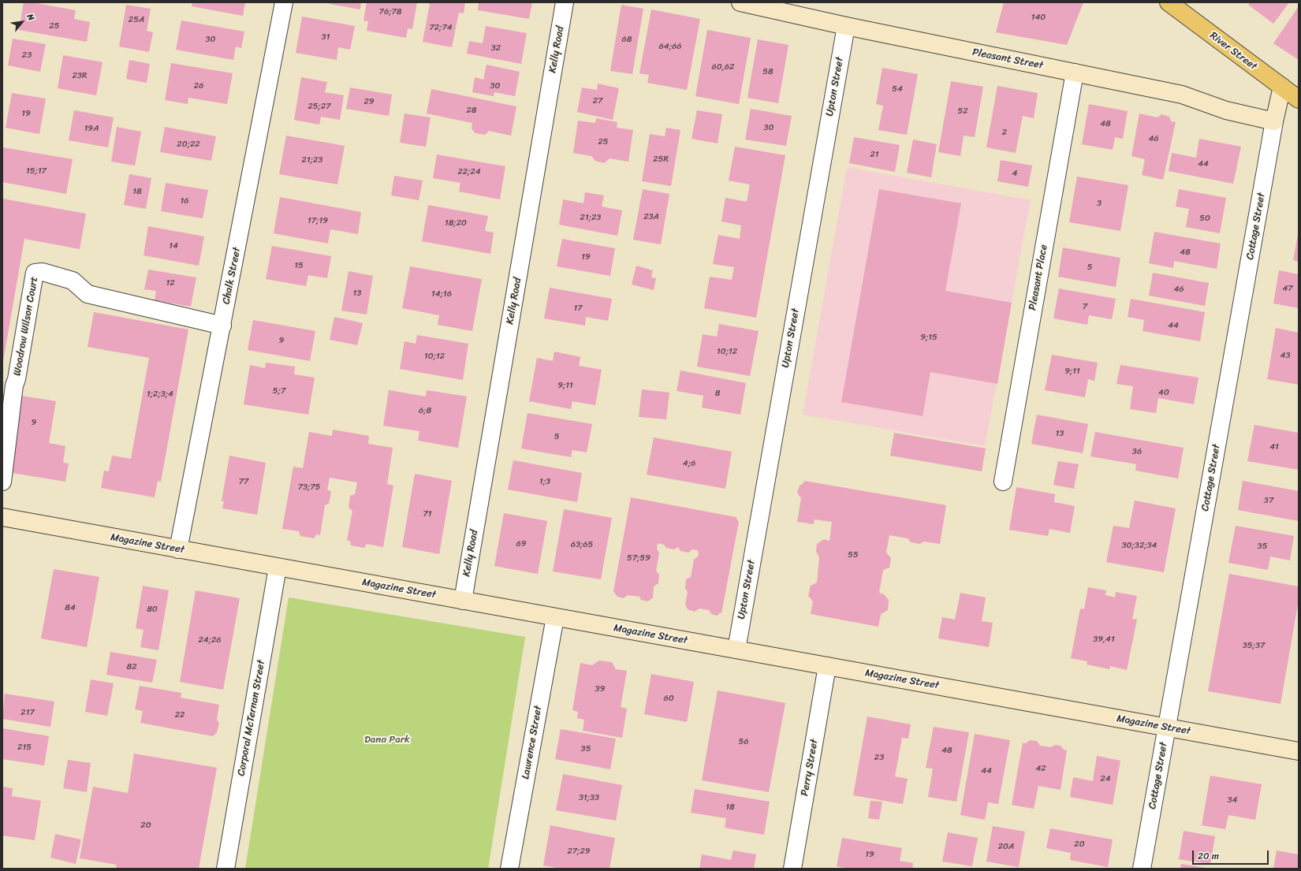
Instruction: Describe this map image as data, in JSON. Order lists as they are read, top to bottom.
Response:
{
  "streets": {
    "main road": ["River Street"],
    "street": [
      "Kelly Road",
      "Pleasant Street",
      "Upton Street",
      "Cottage Street",
      "Chalk Street",
      "Pleasant Place",
      "Woodrow Wilson Court",
      "Magazine Street",
      "Corporal McTernan Street",
      "Lawrence Street",
      "Perry Street"
    ]
  },
  "crossings": [
    ["Kelly Road", "Magazine Street"],
    ["River Street", "Cottage Street"],
    ["Pleasant Street", "Upton Street"],
    ["Pleasant Street", "Cottage Street"],
    ["Pleasant Street", "Pleasant Place"],
    ["Upton Street", "Magazine Street"],
    ["Cottage Street", "Magazine Street"],
    ["Chalk Street", "Woodrow Wilson Court"],
    ["Chalk Street", "Magazine Street"],
    ["Magazine Street", "Corporal McTernan Street"],
    ["Magazine Street", "Lawrence Street"],
    ["Magazine Street", "Perry Street"]
  ],
  "parks": ["Dana Park"],
  "house_numbers": [
    "76;78",
    "140",
    "25A",
    "25",
    "72;74",
    "31",
    "30",
    "68",
    "64;66",
    "32",
    "23",
    "60,62",
    "58",
    "23R",
    "26",
    "30",
    "54",
    "27",
    "29",
    "25;27",
    "28",
    "52",
    "19",
    "48",
    "30",
    "19A",
    "2",
    "46",
    "25",
    "20;22",
    "21",
    "25R",
    "21;23",
    "44",
    "15;17",
    "22;24",
    "4",
    "18",
    "16",
    "3",
    "23A",
    "21;23",
    "50",
    "17;19",
    "18;20",
    "14",
    "48",
    "19",
    "15",
    "5",
    "12",
    "47",
    "46",
    "13",
    "14;16",
    "7",
    "17",
    "44",
    "9;15",
    "9",
    "10;12",
    "43",
    "10;12",
    "9;11",
    "9;11",
    "5;7",
    "40",
    "8",
    "1;2;3;4",
    "6;8",
    "9",
    "13",
    "5",
    "41",
    "36",
    "4;6",
    "77",
    "1;3",
    "73;75",
    "37",
    "71",
    "69",
    "63;65",
    "30;32;34",
    "35",
    "55",
    "57;59",
    "84",
    "80",
    "39,41",
    "24;26",
    "35;37",
    "82",
    "39",
    "60",
    "217",
    "22",
    "56",
    "215",
    "35",
    "48",
    "23",
    "42",
    "44",
    "24",
    "31;33",
    "34",
    "18",
    "20",
    "20",
    "20A",
    "27;29",
    "19"
  ],
  "scale_bar": "20 m",
  "north": "top right"
}
